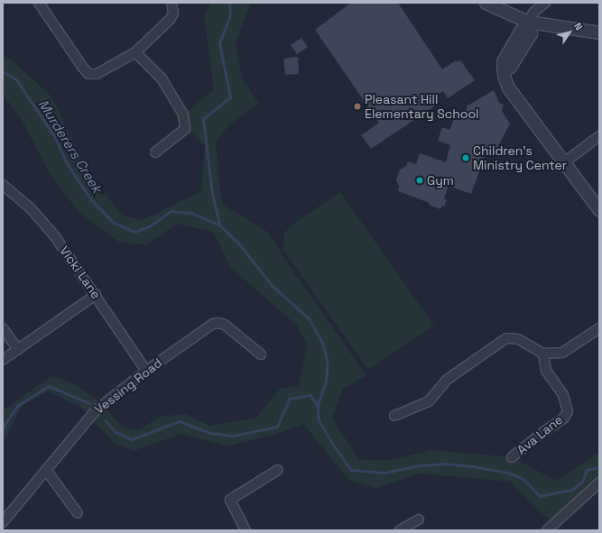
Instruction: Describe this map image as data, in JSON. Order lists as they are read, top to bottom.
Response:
{
  "streets": {
    "street": ["Vicki Lane", "Vessing Road", "Ava Lane"]
  },
  "crossings": [
    ["Vicki Lane", "Vessing Road"]
  ],
  "water": ["Murderers Creek"],
  "places": ["Pleasant Hill Elementary School", "Children's Ministry Center", "Gym"],
  "north": "top right"
}
